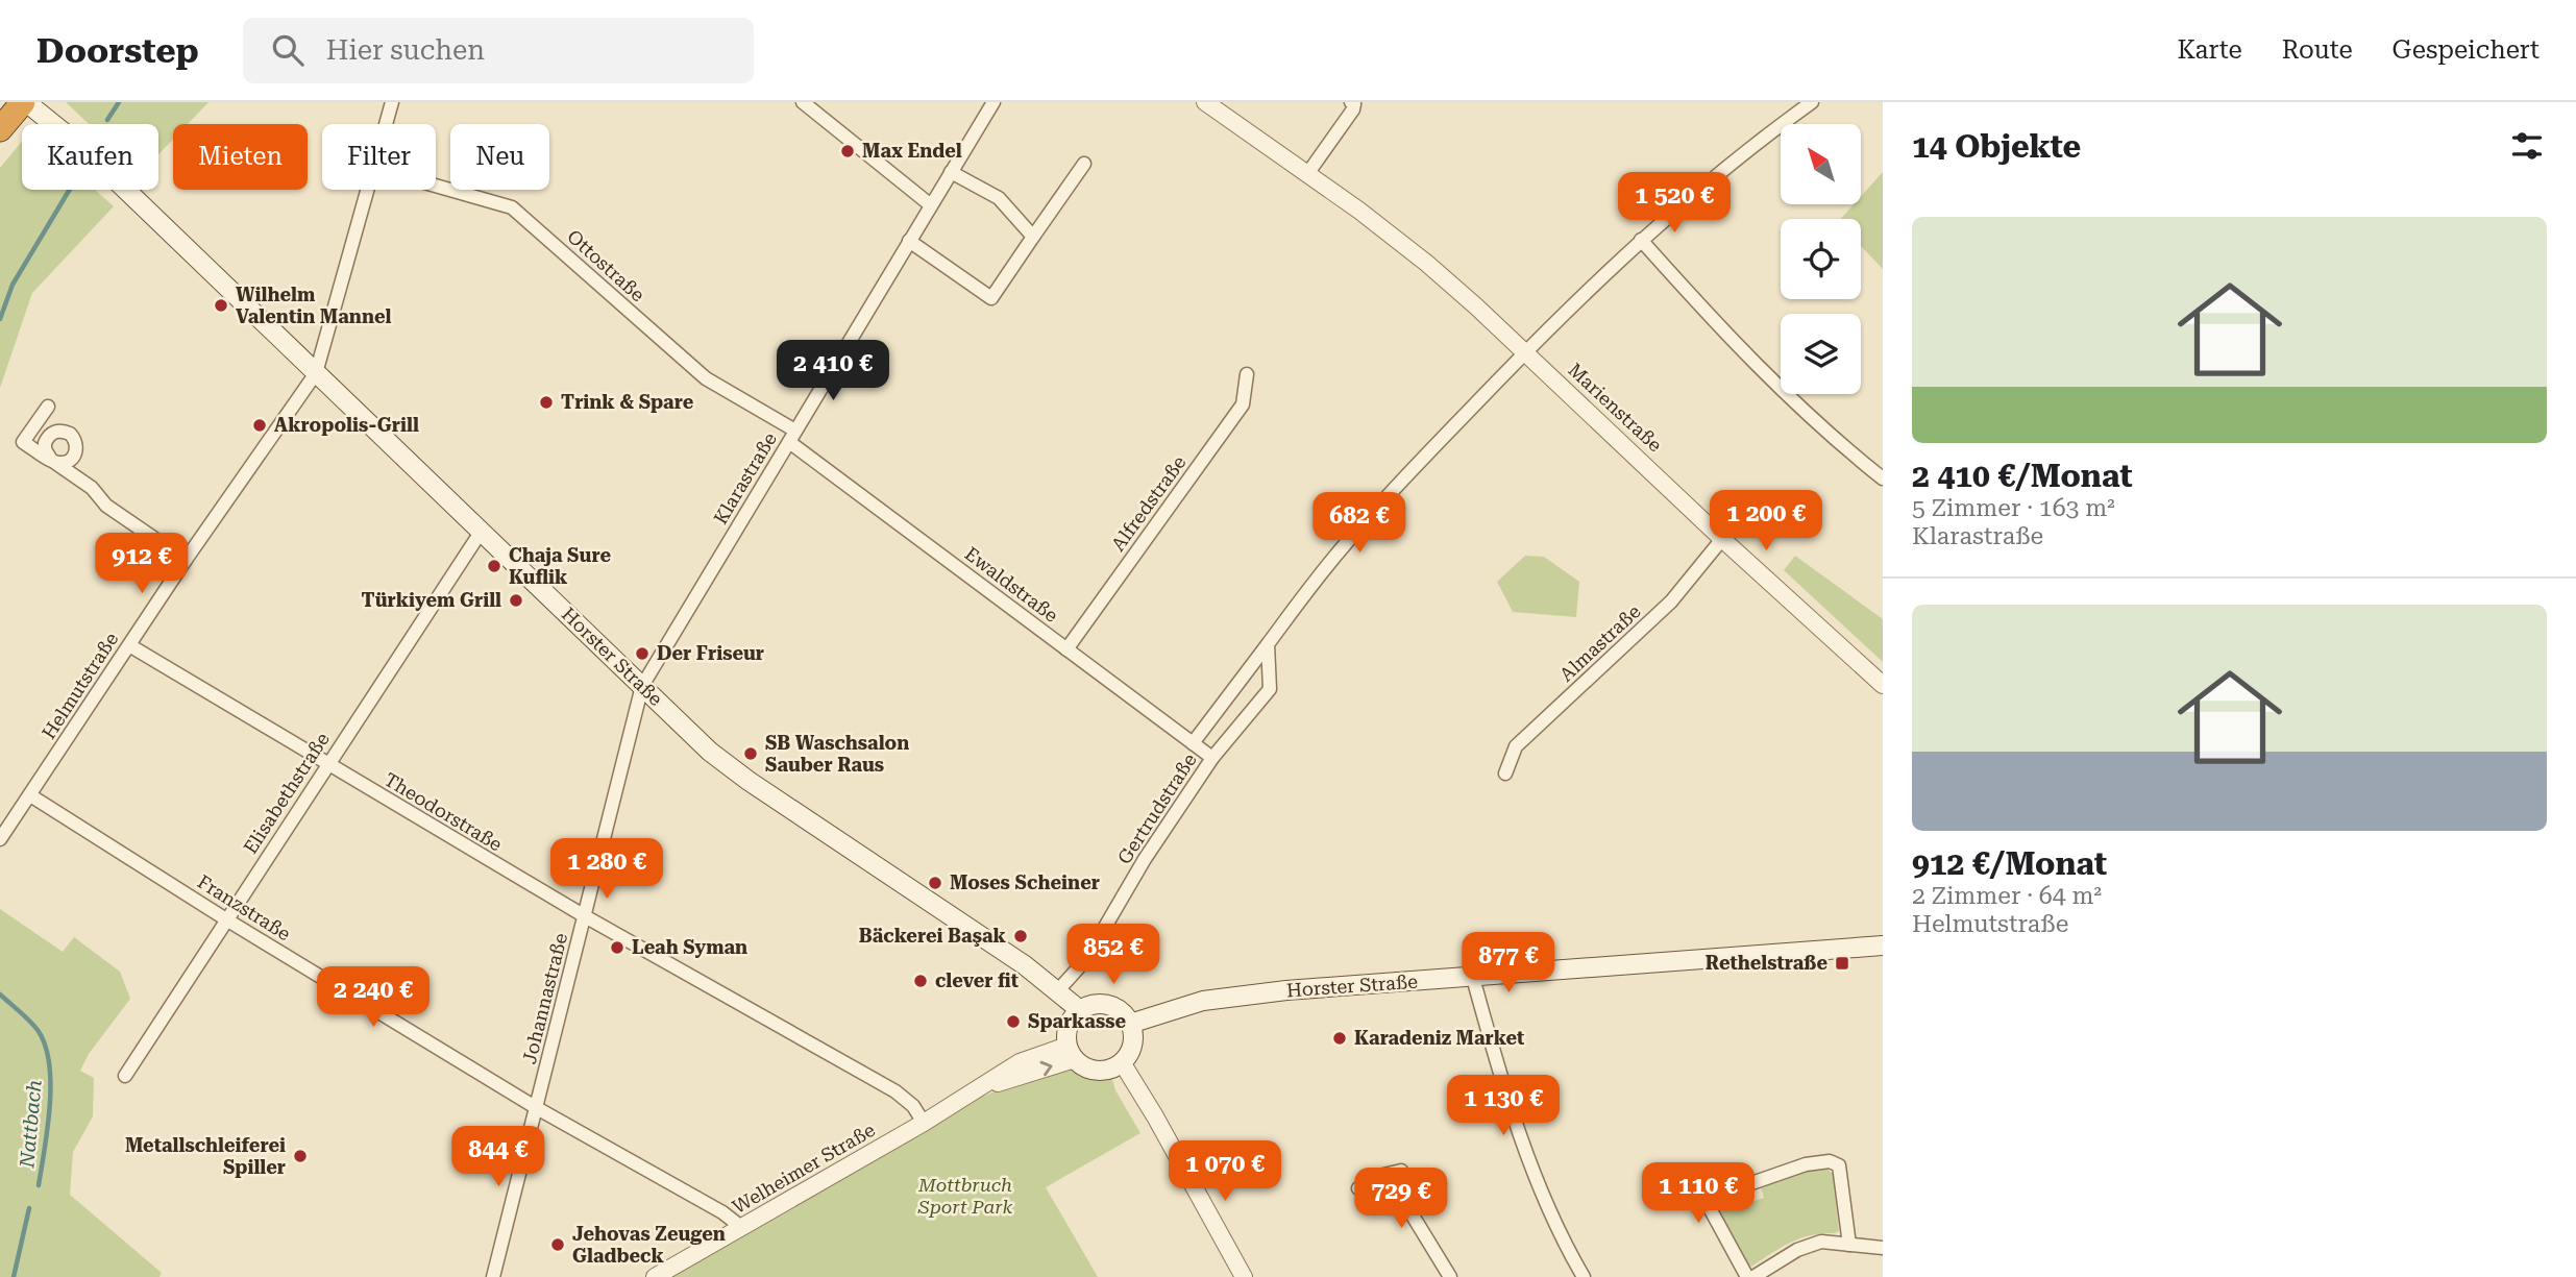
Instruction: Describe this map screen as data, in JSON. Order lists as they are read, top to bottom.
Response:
{
  "streets": {
    "main road": ["Horster Straße"],
    "street": [
      "Ottostraße",
      "Marienstraße",
      "Klarastraße",
      "Alfredstraße",
      "Ewaldstraße",
      "Almastraße",
      "Helmutstraße",
      "Elisabethstraße",
      "Gertrudstraße",
      "Theodorstraße",
      "Franzstraße",
      "Johannastraße",
      "Welheimer Straße"
    ]
  },
  "crossings": [
    ["Ottostraße", "Klarastraße"],
    ["Ottostraße", "Ewaldstraße"],
    ["Marienstraße", "Almastraße"],
    ["Marienstraße", "Gertrudstraße"],
    ["Klarastraße", "Ewaldstraße"],
    ["Klarastraße", "Horster Straße"],
    ["Klarastraße", "Johannastraße"],
    ["Alfredstraße", "Ewaldstraße"],
    ["Ewaldstraße", "Gertrudstraße"],
    ["Horster Straße", "Helmutstraße"],
    ["Horster Straße", "Elisabethstraße"],
    ["Horster Straße", "Gertrudstraße"],
    ["Horster Straße", "Johannastraße"],
    ["Horster Straße", "Welheimer Straße"],
    ["Helmutstraße", "Theodorstraße"],
    ["Helmutstraße", "Franzstraße"],
    ["Elisabethstraße", "Theodorstraße"],
    ["Elisabethstraße", "Franzstraße"],
    ["Theodorstraße", "Johannastraße"],
    ["Theodorstraße", "Welheimer Straße"],
    ["Franzstraße", "Johannastraße"],
    ["Franzstraße", "Welheimer Straße"]
  ],
  "water": ["Nattbach"],
  "parks": ["Mottbruch Sport Park"],
  "places": {
    "other": [
      "Max Endel",
      "Wilhelm Valentin Mannel",
      "Trink & Spare",
      "Akropolis-Grill",
      "Chaja Sure Kuflik",
      "Türkiyem Grill",
      "Der Friseur",
      "SB Waschsalon Sauber Raus",
      "Moses Scheiner",
      "Bäckerei Başak",
      "Leah Syman",
      "clever fit",
      "Sparkasse",
      "Karadeniz Market",
      "Metallschleiferei Spiller",
      "Jehovas Zeugen Gladbeck"
    ],
    "transit": ["Rethelstraße"]
  },
  "north": "top left",
  "page": {
    "header": "Doorstep",
    "search": "Hier suchen",
    "nav": ["Karte", "Route", "Gespeichert"],
    "heading": "14 Objekte",
    "chip": [
      "Kaufen",
      "Mieten",
      "Filter",
      "Neu"
    ],
    "price": [
      "1 520 €",
      "2 410 €",
      "1 200 €",
      "682 €",
      "912 €",
      "1 280 €",
      "852 €",
      "877 €",
      "2 240 €",
      "1 130 €",
      "844 €",
      "1 070 €",
      "1 110 €",
      "729 €"
    ],
    "list": [
      {
        "name": "2 410 €/Monat",
        "note": "5 Zimmer · 163 m² · Klarastraße"
      },
      {
        "name": "912 €/Monat",
        "note": "2 Zimmer · 64 m² · Helmutstraße"
      }
    ]
  }
}
